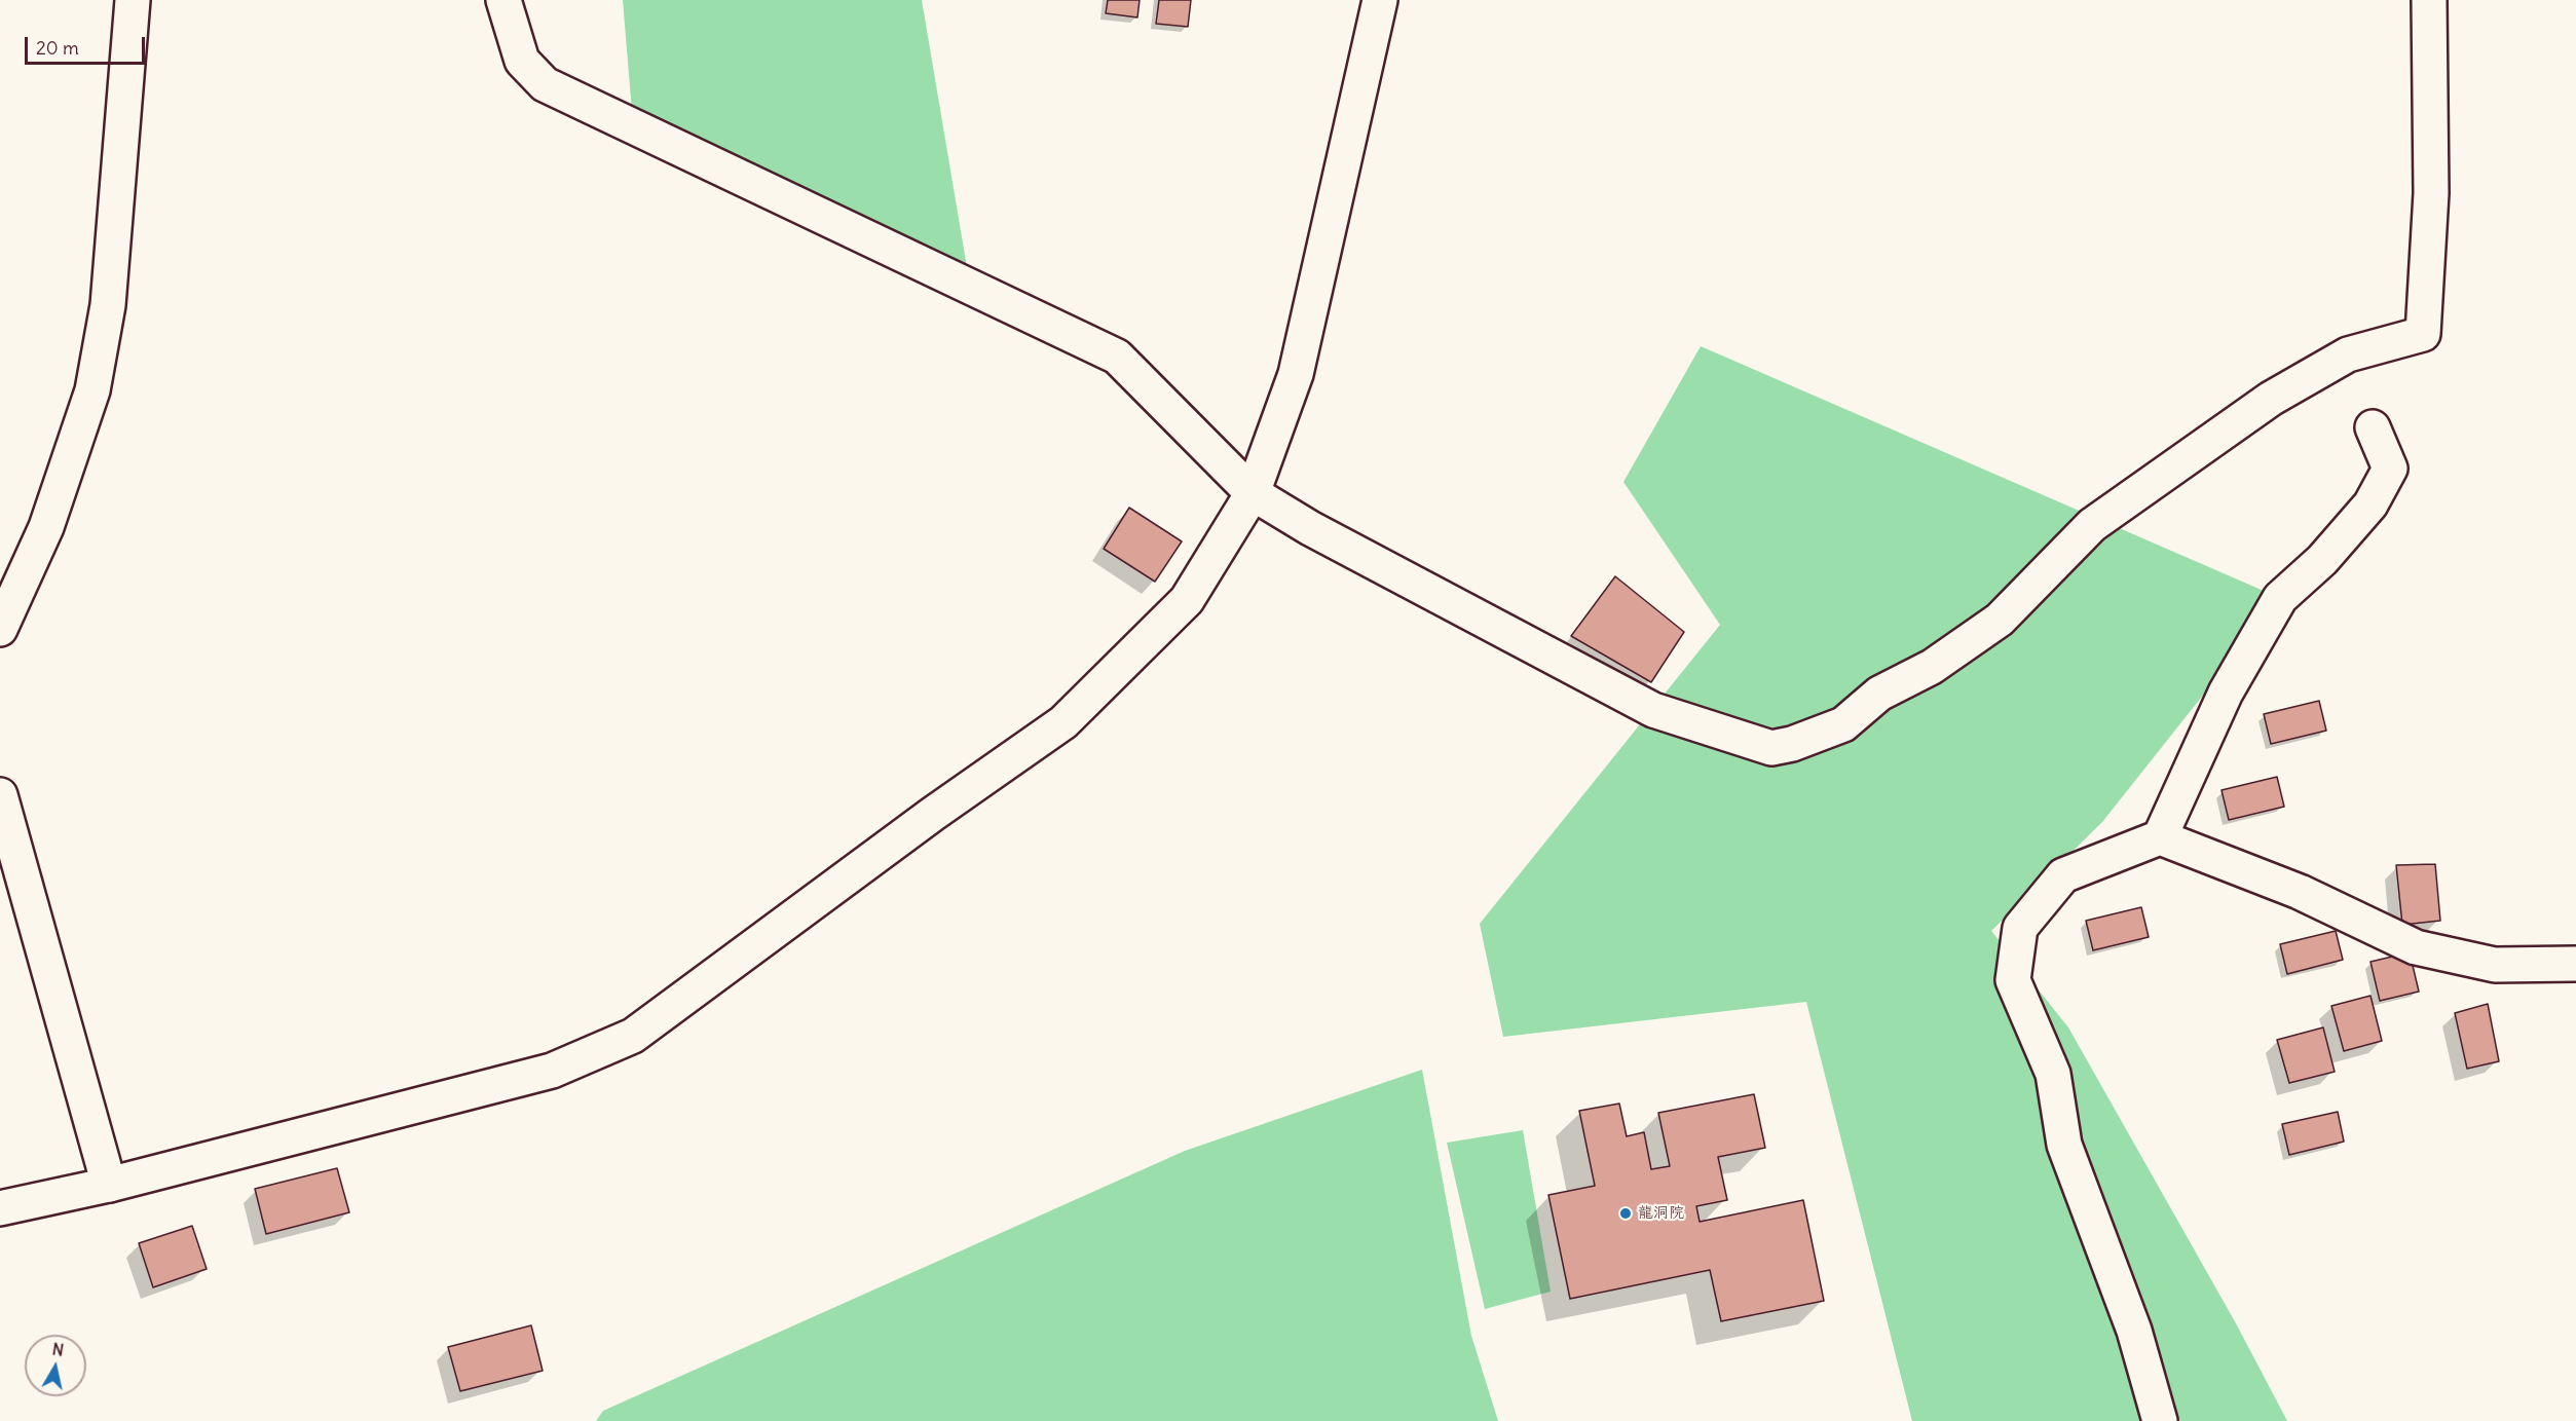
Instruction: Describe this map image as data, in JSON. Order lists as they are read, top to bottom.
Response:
{
  "places": ["龍洞院"],
  "scale_bar": "20 m",
  "north": "top"
}
